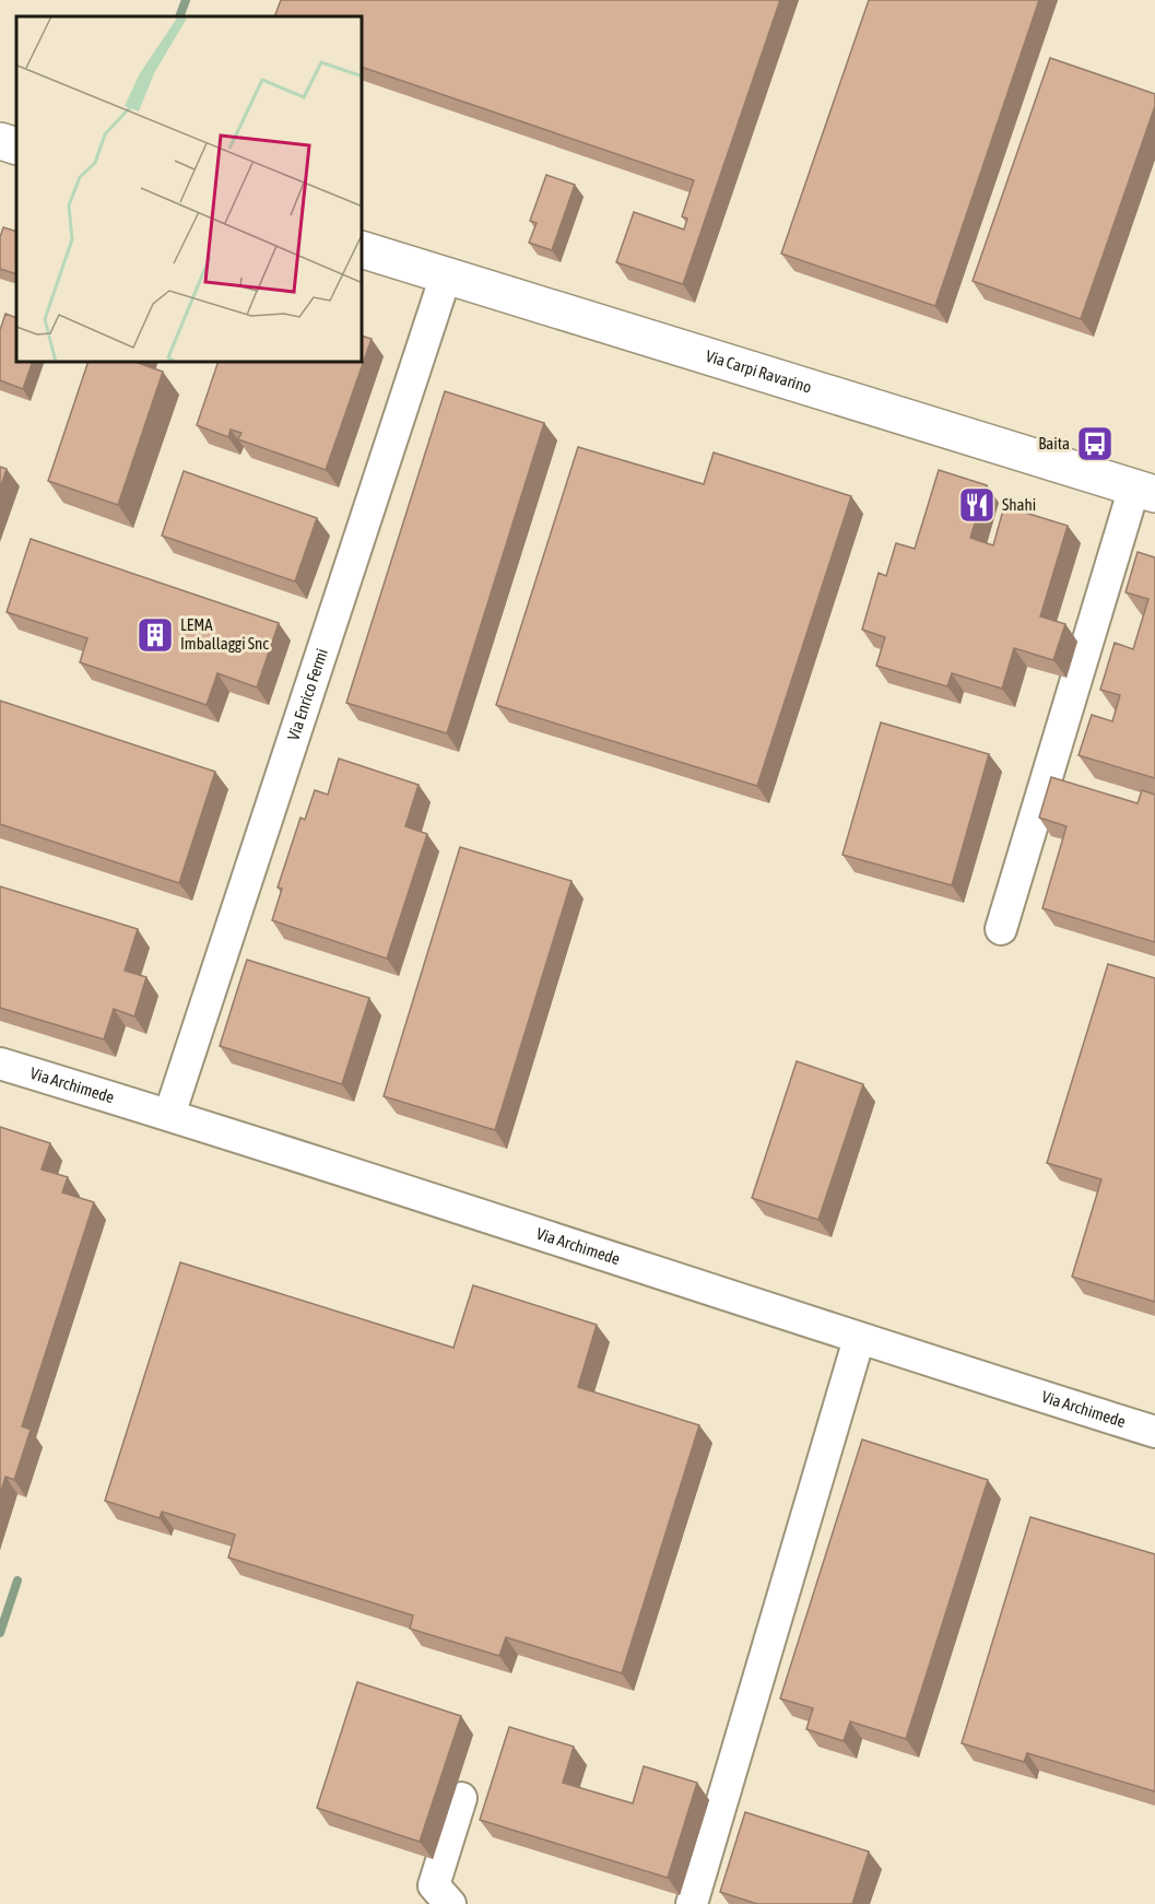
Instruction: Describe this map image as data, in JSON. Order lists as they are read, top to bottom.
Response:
{
  "streets": {
    "main road": ["Via Carpi Ravarino"],
    "street": ["Via Enrico Fermi", "Via Archimede"]
  },
  "crossings": [
    ["Via Carpi Ravarino", "Via Enrico Fermi"],
    ["Via Enrico Fermi", "Via Archimede"]
  ],
  "places": {
    "bus stop": ["Baita"],
    "restaurant": ["Shahi"],
    "building": ["LEMA Imballaggi Snc"]
  }
}
